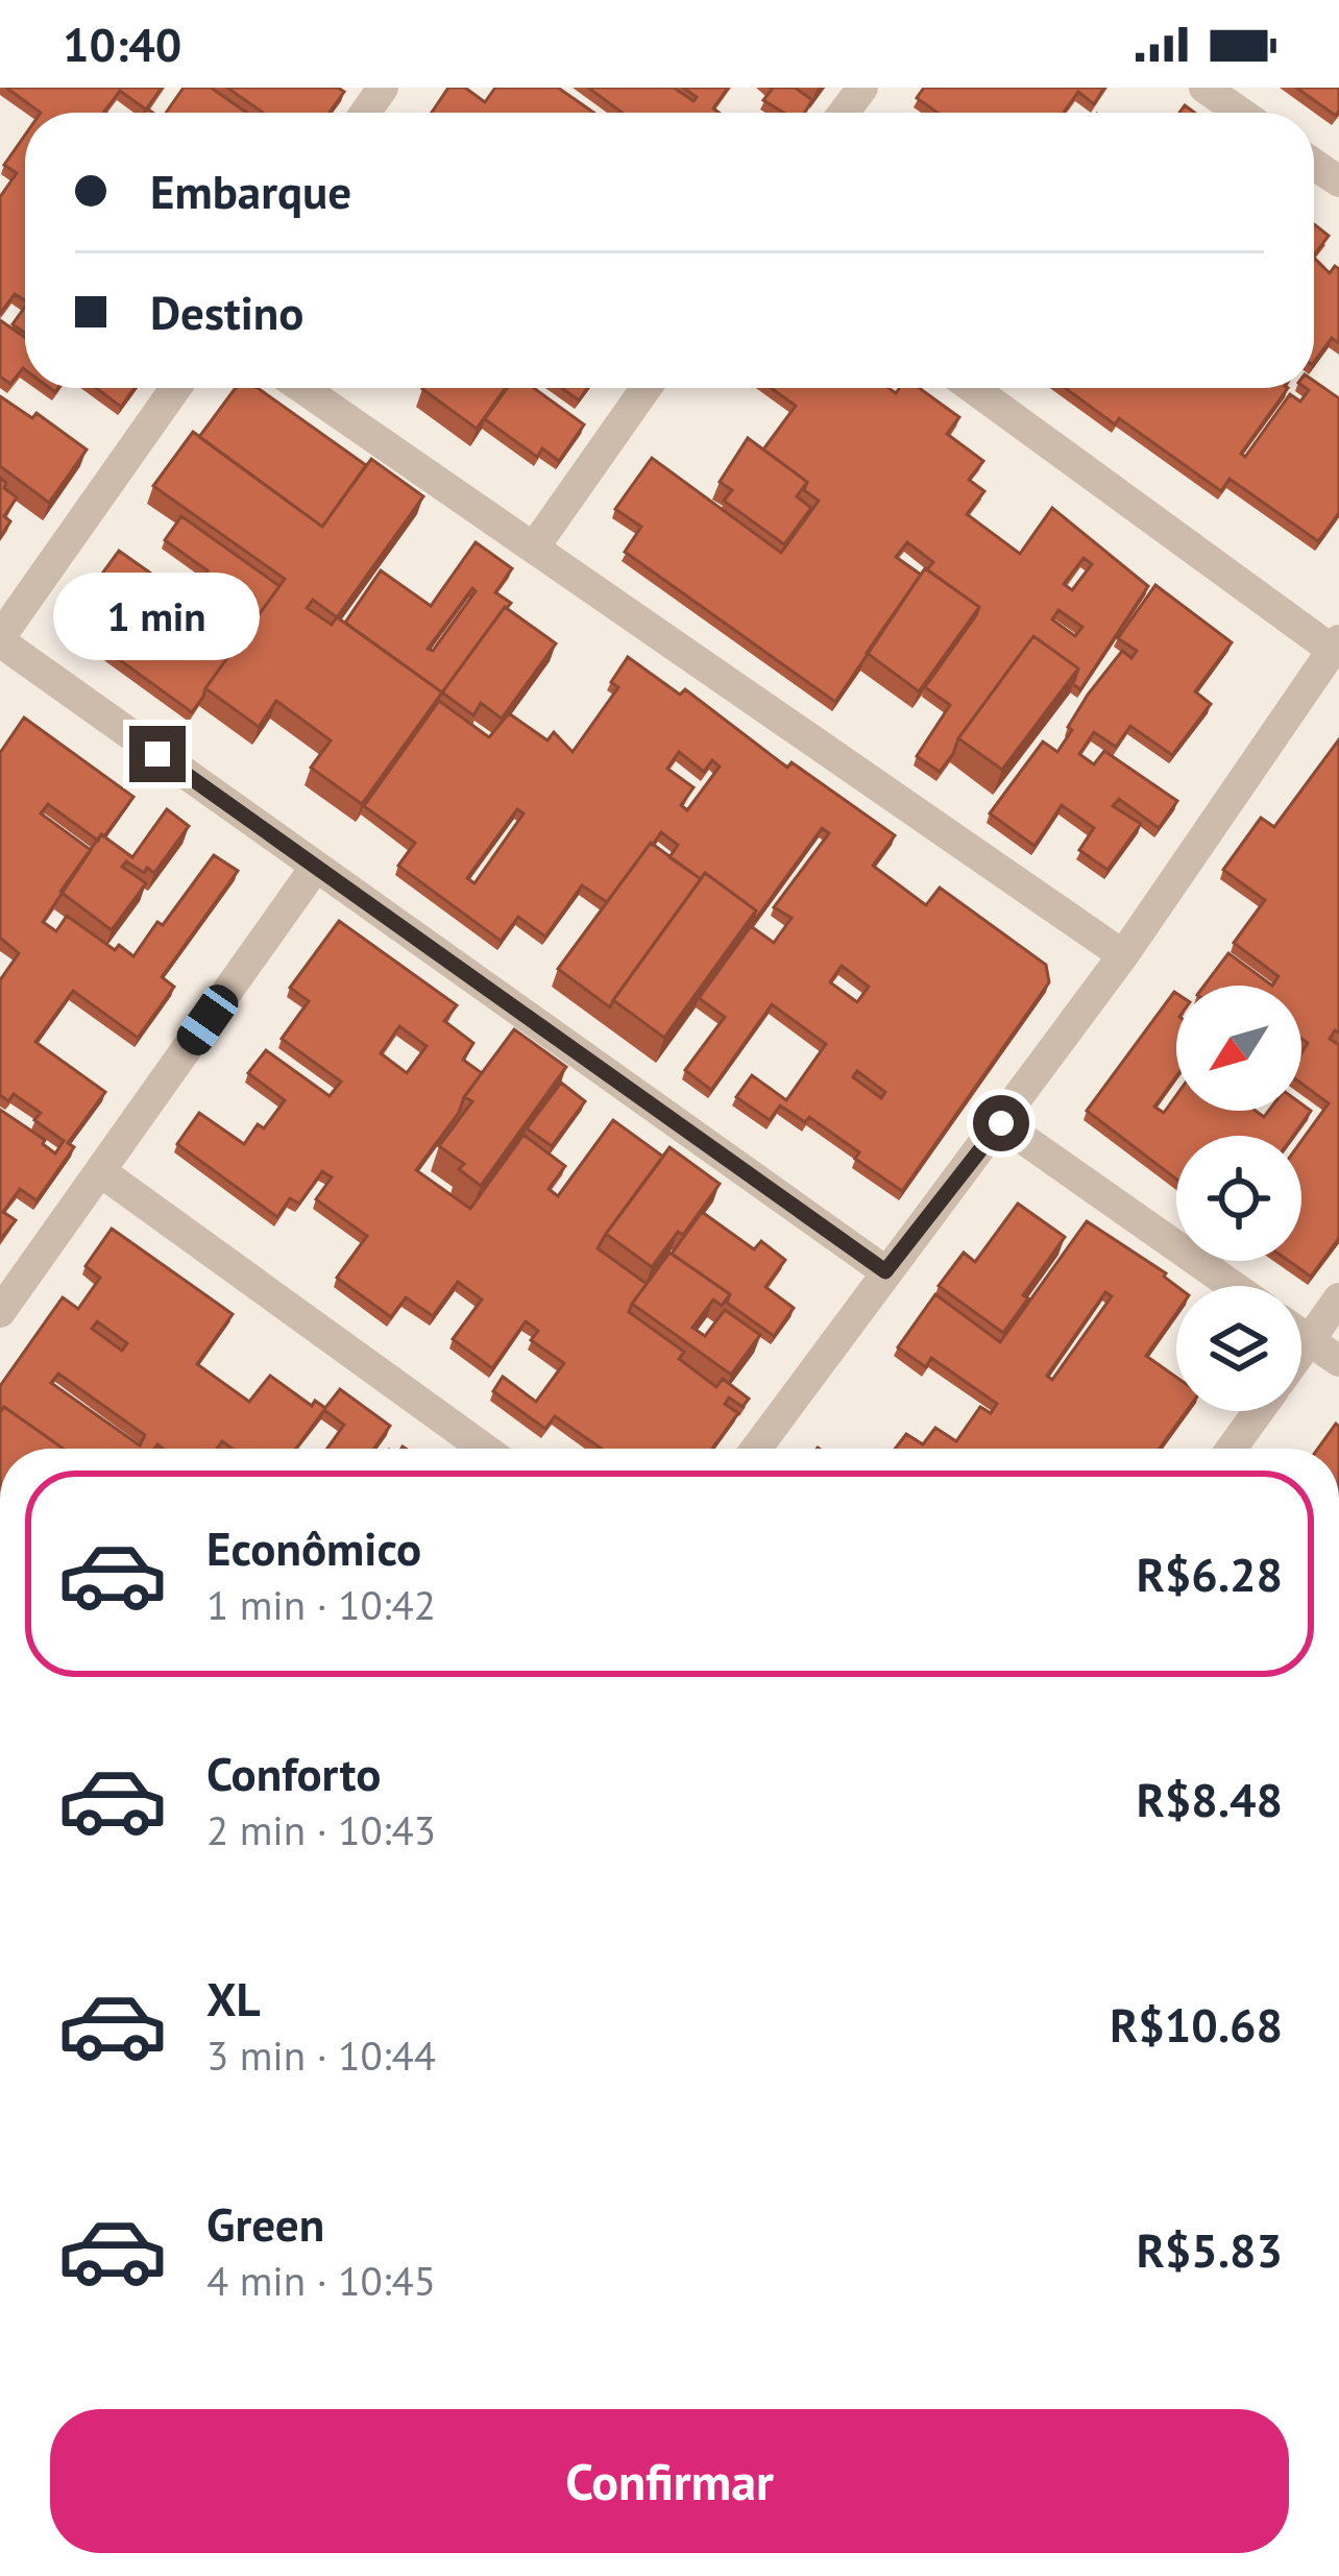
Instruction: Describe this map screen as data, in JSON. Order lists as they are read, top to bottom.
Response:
{
  "north": "bottom left",
  "page": {
    "status": "10:40",
    "banner": ["Embarque", "Destino"],
    "bubble": "1 min",
    "list": [
      {
        "name": "Econômico",
        "note": "1 min · 10:42",
        "value": "R$6.28"
      },
      {
        "name": "Conforto",
        "note": "2 min · 10:43",
        "value": "R$8.48"
      },
      {
        "name": "XL",
        "note": "3 min · 10:44",
        "value": "R$10.68"
      },
      {
        "name": "Green",
        "note": "4 min · 10:45",
        "value": "R$5.83"
      }
    ],
    "buttons": "Confirmar"
  }
}
